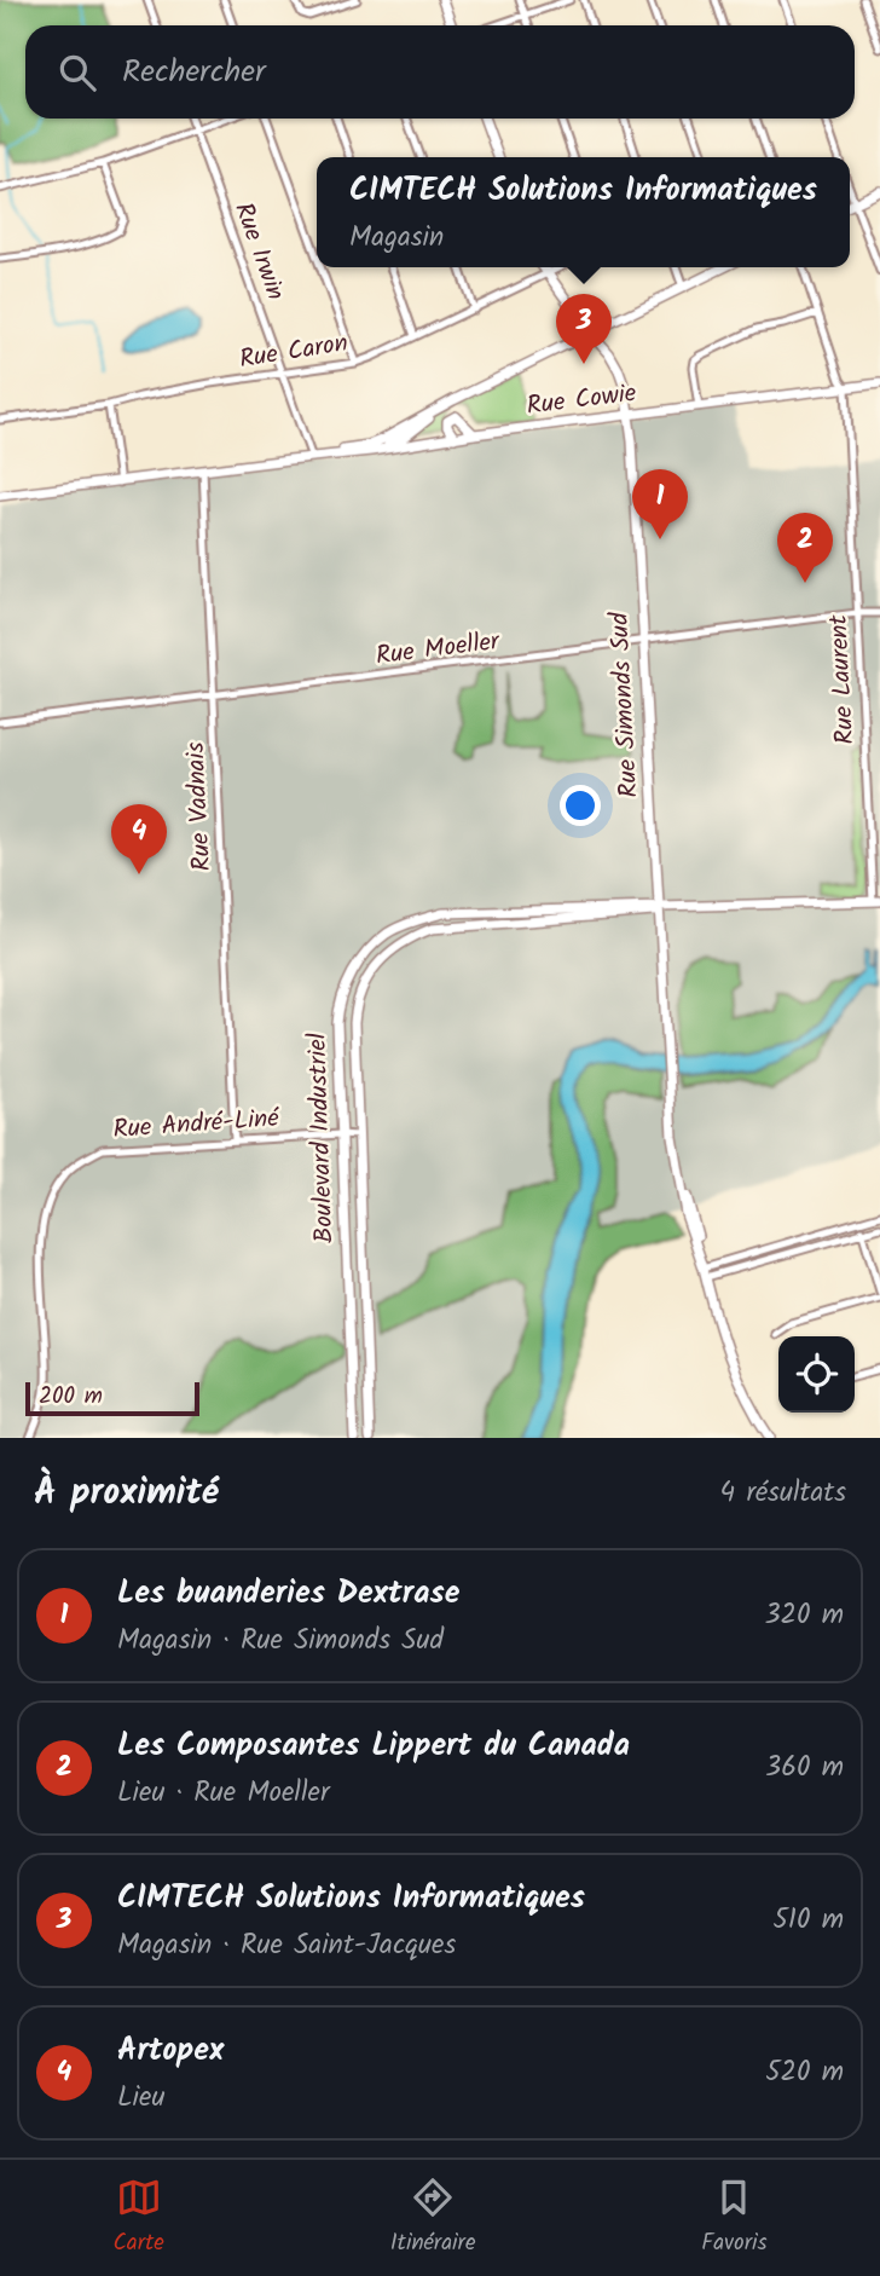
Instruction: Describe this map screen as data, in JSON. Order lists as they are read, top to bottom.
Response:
{
  "streets": {
    "street": [
      "Rue Irwin",
      "Rue Caron",
      "Rue Cowie",
      "Rue Moeller",
      "Rue Laurent",
      "Rue Simonds Sud",
      "Rue Vadnais",
      "Rue André-Liné",
      "Boulevard Industriel"
    ]
  },
  "crossings": [
    ["Rue Irwin", "Rue Caron"],
    ["Rue Irwin", "Rue Cowie"],
    ["Rue Caron", "Rue Simonds Sud"],
    ["Rue Cowie", "Rue Laurent"],
    ["Rue Cowie", "Rue Simonds Sud"],
    ["Rue Cowie", "Rue Vadnais"],
    ["Rue Moeller", "Rue Laurent"],
    ["Rue Moeller", "Rue Simonds Sud"],
    ["Rue Moeller", "Rue Vadnais"],
    ["Rue Laurent", "Boulevard Industriel"],
    ["Rue Simonds Sud", "Boulevard Industriel"],
    ["Rue Vadnais", "Rue André-Liné"],
    ["Rue André-Liné", "Boulevard Industriel"]
  ],
  "scale_bar": "200 m",
  "page": {
    "search": "Rechercher",
    "popup": ["CIMTECH Solutions Informatiques", "Magasin"],
    "pins": [
      "3",
      "1",
      "2",
      "4"
    ],
    "scale": "200 m",
    "heading": ["À proximité", "4 résultats"],
    "list": [
      {
        "mark": "1",
        "name": "Les buanderies Dextrase",
        "note": "Magasin · Rue Simonds Sud",
        "value": "320 m"
      },
      {
        "mark": "2",
        "name": "Les Composantes Lippert du Canada",
        "note": "Lieu · Rue Moeller",
        "value": "360 m"
      },
      {
        "mark": "3",
        "name": "CIMTECH Solutions Informatiques",
        "note": "Magasin · Rue Saint-Jacques",
        "value": "510 m"
      },
      {
        "mark": "4",
        "name": "Artopex",
        "note": "Lieu",
        "value": "520 m"
      }
    ],
    "nav": ["Carte", "Itinéraire", "Favoris"]
  }
}
